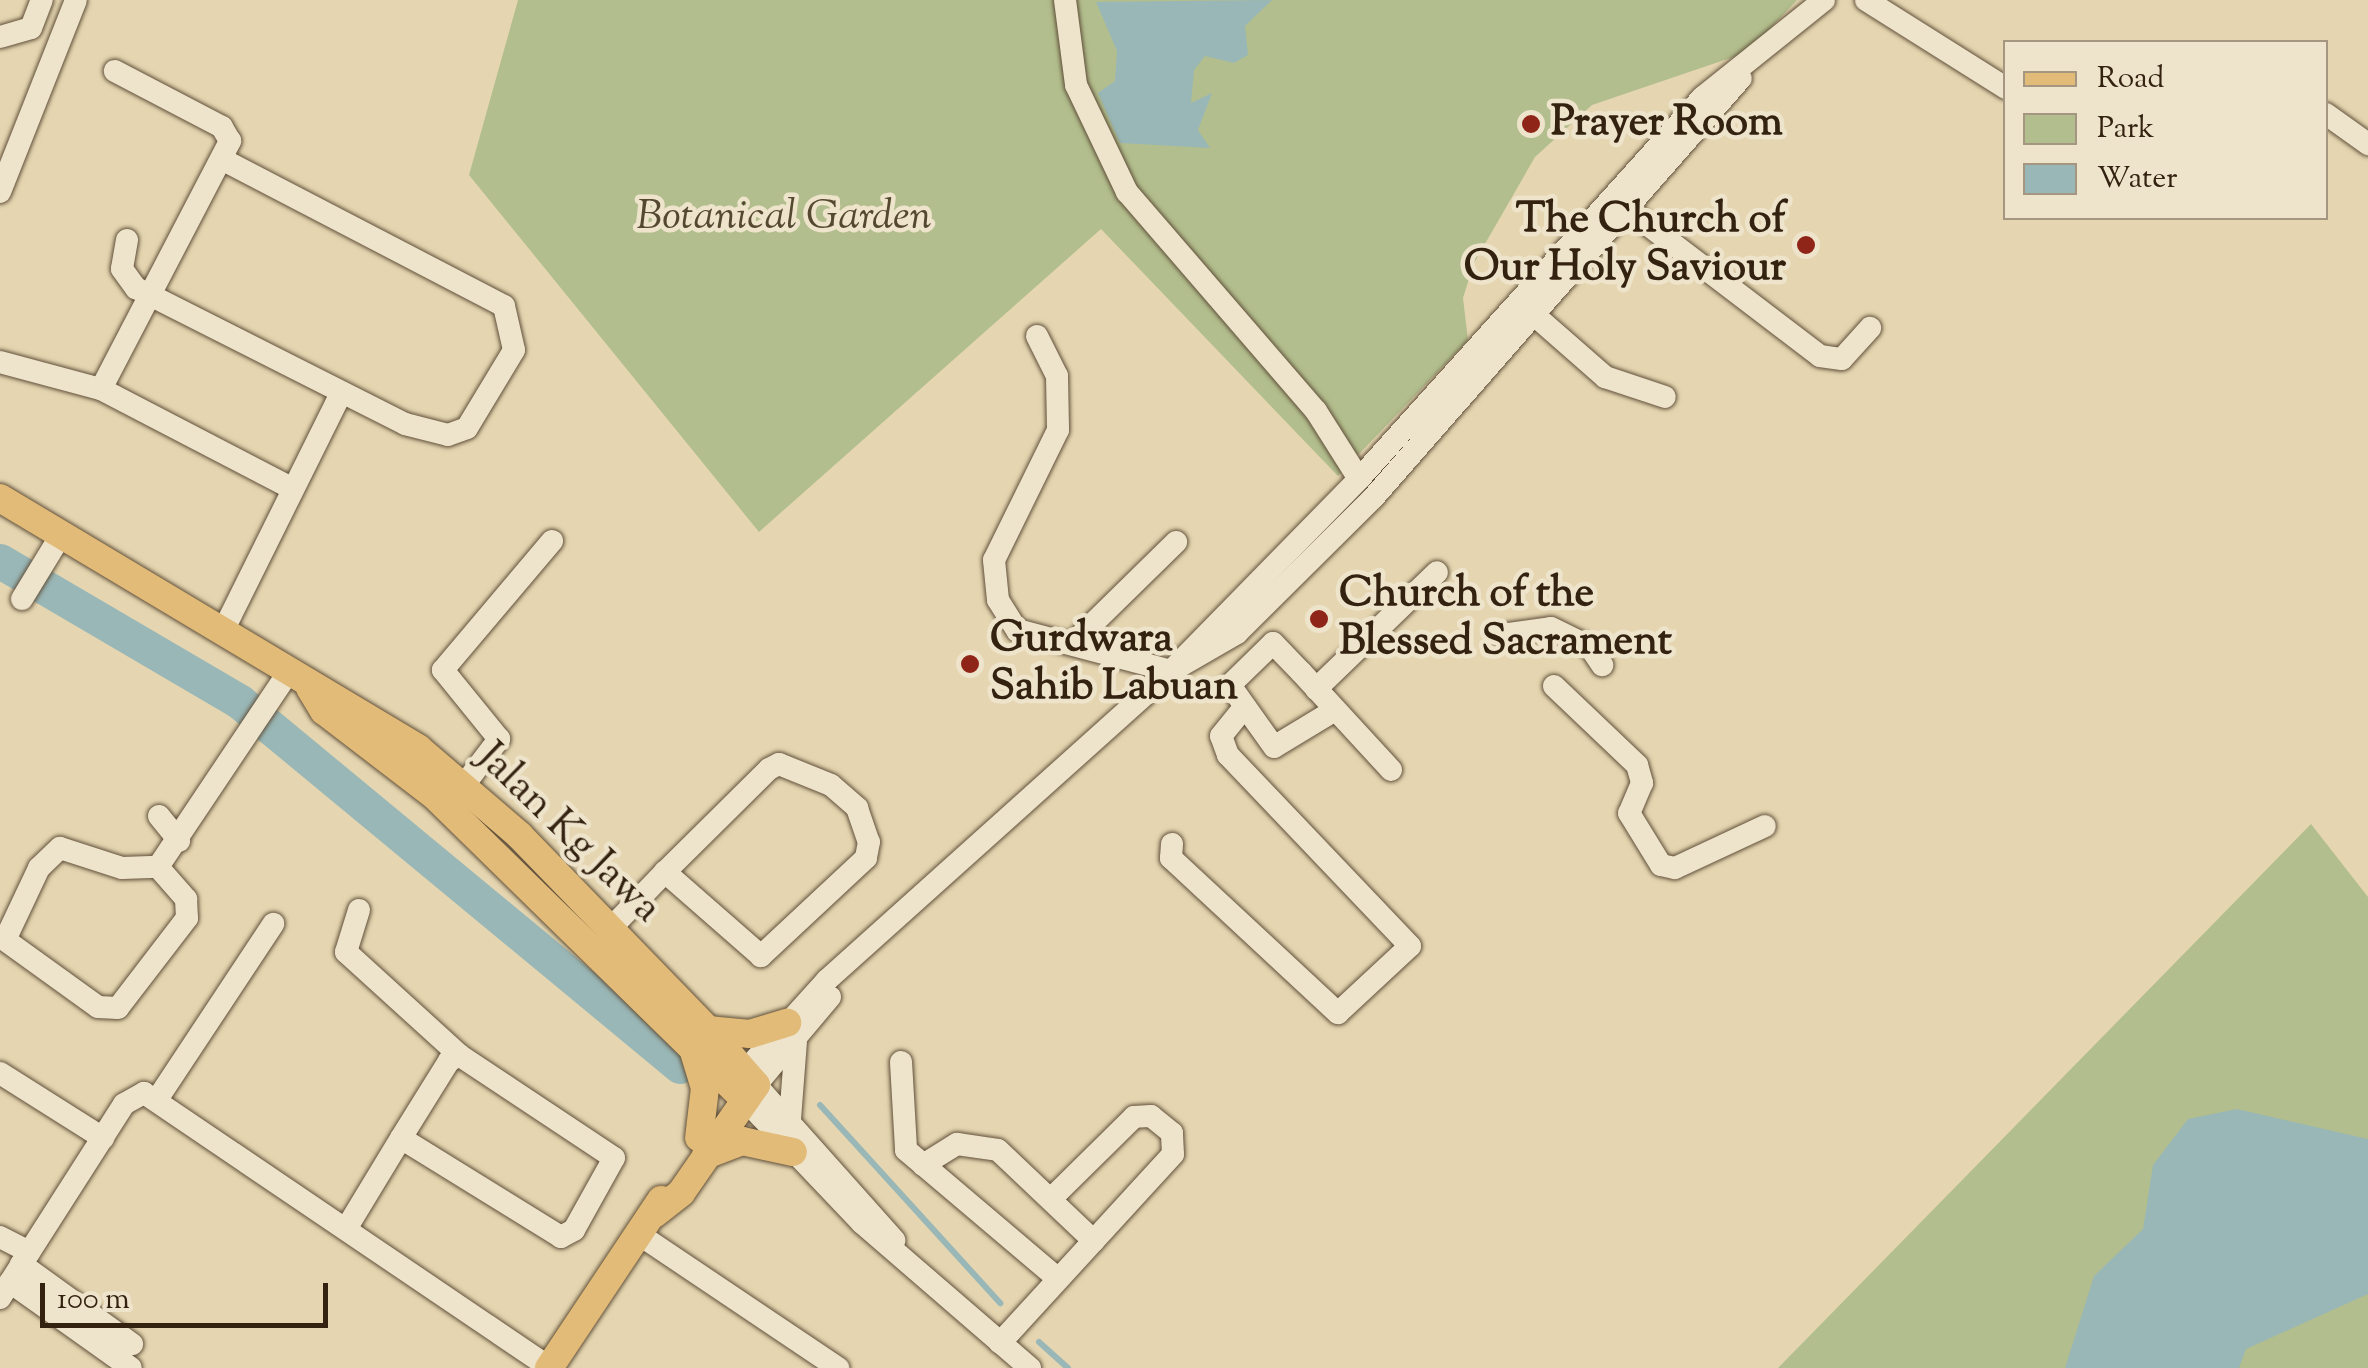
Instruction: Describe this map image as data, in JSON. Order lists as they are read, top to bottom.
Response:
{
  "streets": {
    "main road": ["Jalan Kg Jawa"]
  },
  "parks": ["Botanical Garden"],
  "places": [
    "Prayer Room",
    "The Church of Our Holy Saviour",
    "Church of the Blessed Sacrament",
    "Gurdwara Sahib Labuan"
  ],
  "legend": ["Road", "Park", "Water"],
  "scale_bar": "100 m"
}
